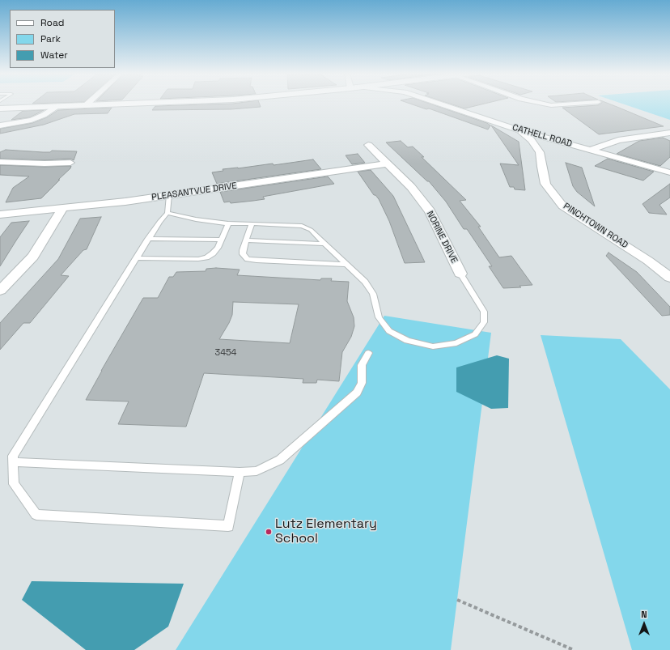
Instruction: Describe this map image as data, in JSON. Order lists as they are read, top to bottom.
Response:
{
  "streets": {
    "street": [
      "CATHELL ROAD",
      "PLEASANTVUE DRIVE",
      "PINCHTOWN ROAD",
      "NORINE DRIVE"
    ]
  },
  "crossings": [
    ["CATHELL ROAD", "PINCHTOWN ROAD"],
    ["PLEASANTVUE DRIVE", "NORINE DRIVE"]
  ],
  "places": ["Lutz Elementary School"],
  "house_numbers": ["3454"],
  "legend": ["Road", "Park", "Water"],
  "north": "top"
}
